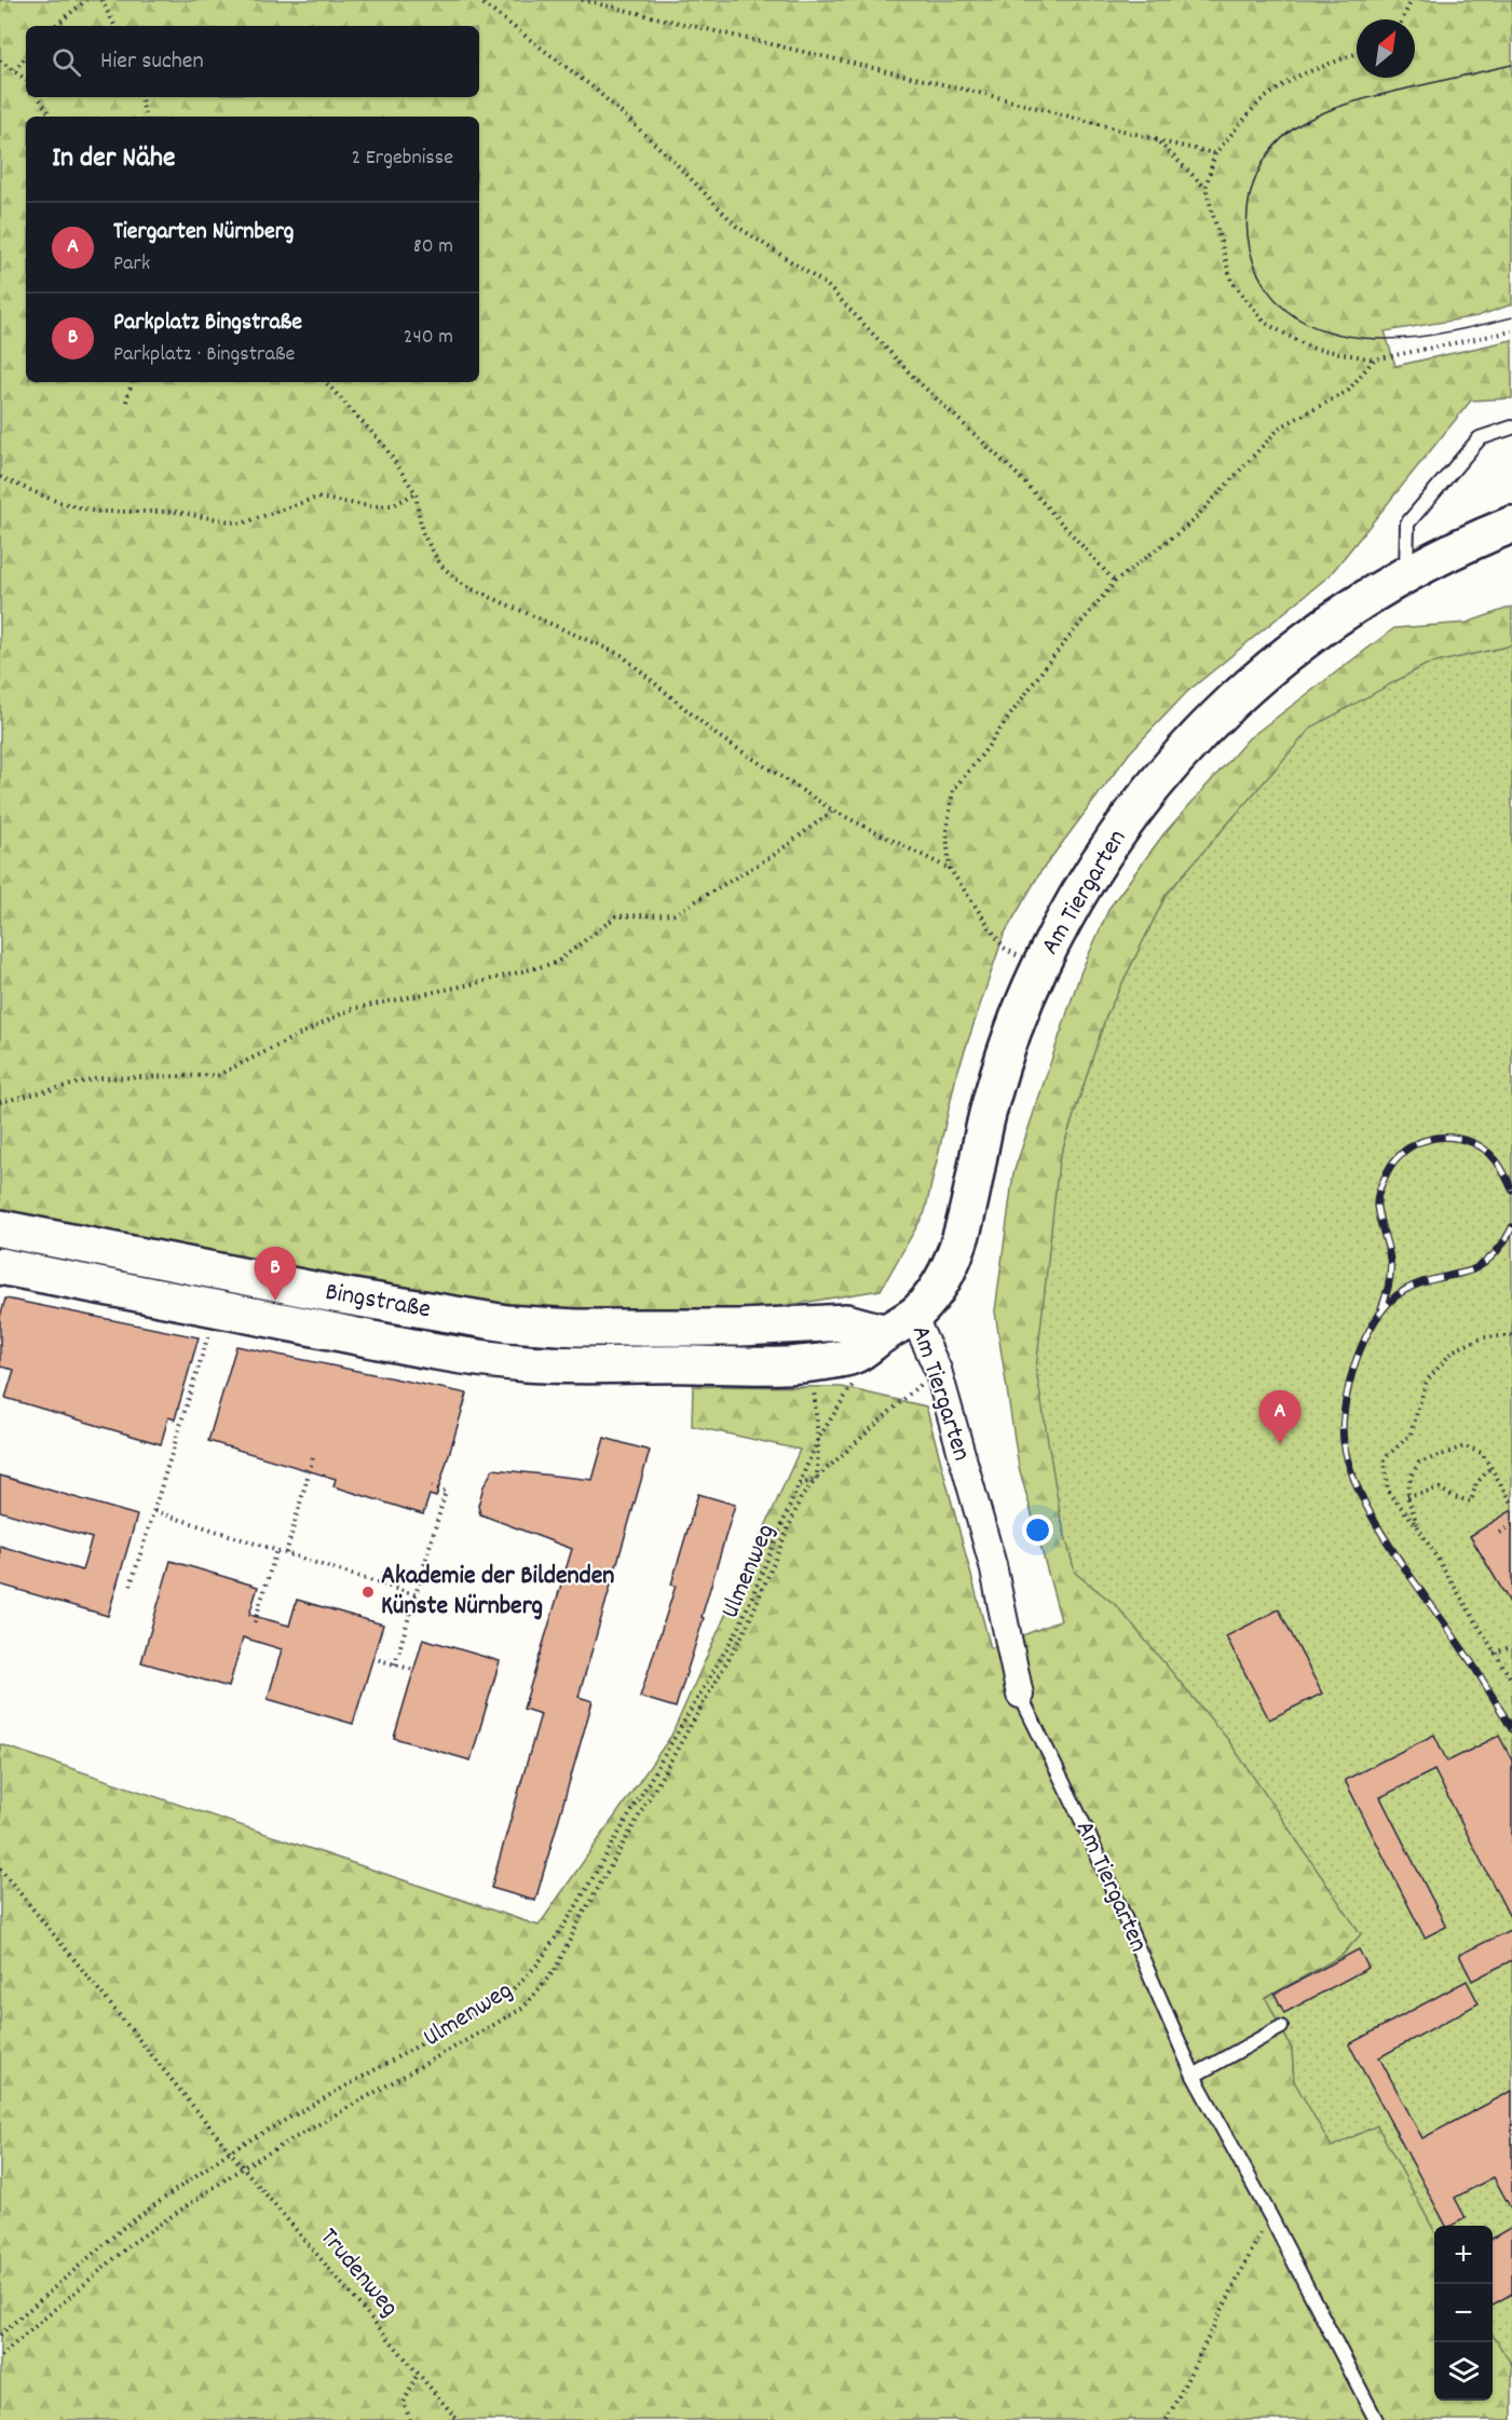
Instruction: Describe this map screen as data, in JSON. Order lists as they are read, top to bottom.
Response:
{
  "streets": {
    "street": ["Am Tiergarten", "Bingstraße"],
    "path": ["Ulmenweg", "Trudenweg"]
  },
  "crossings": [
    ["Am Tiergarten", "Bingstraße"],
    ["Bingstraße", "Ulmenweg"],
    ["Ulmenweg", "Trudenweg"]
  ],
  "places": ["Akademie der Bildenden Künste Nürnberg"],
  "north": "top right",
  "page": {
    "search": "Hier suchen",
    "heading": ["In der Nähe", "2 Ergebnisse"],
    "list": [
      {
        "mark": "A",
        "name": "Tiergarten Nürnberg",
        "note": "Park",
        "value": "80 m"
      },
      {
        "mark": "B",
        "name": "Parkplatz Bingstraße",
        "note": "Parkplatz · Bingstraße",
        "value": "240 m"
      }
    ],
    "pins": ["B", "A"],
    "map_buttons": ["+", "−"]
  }
}
